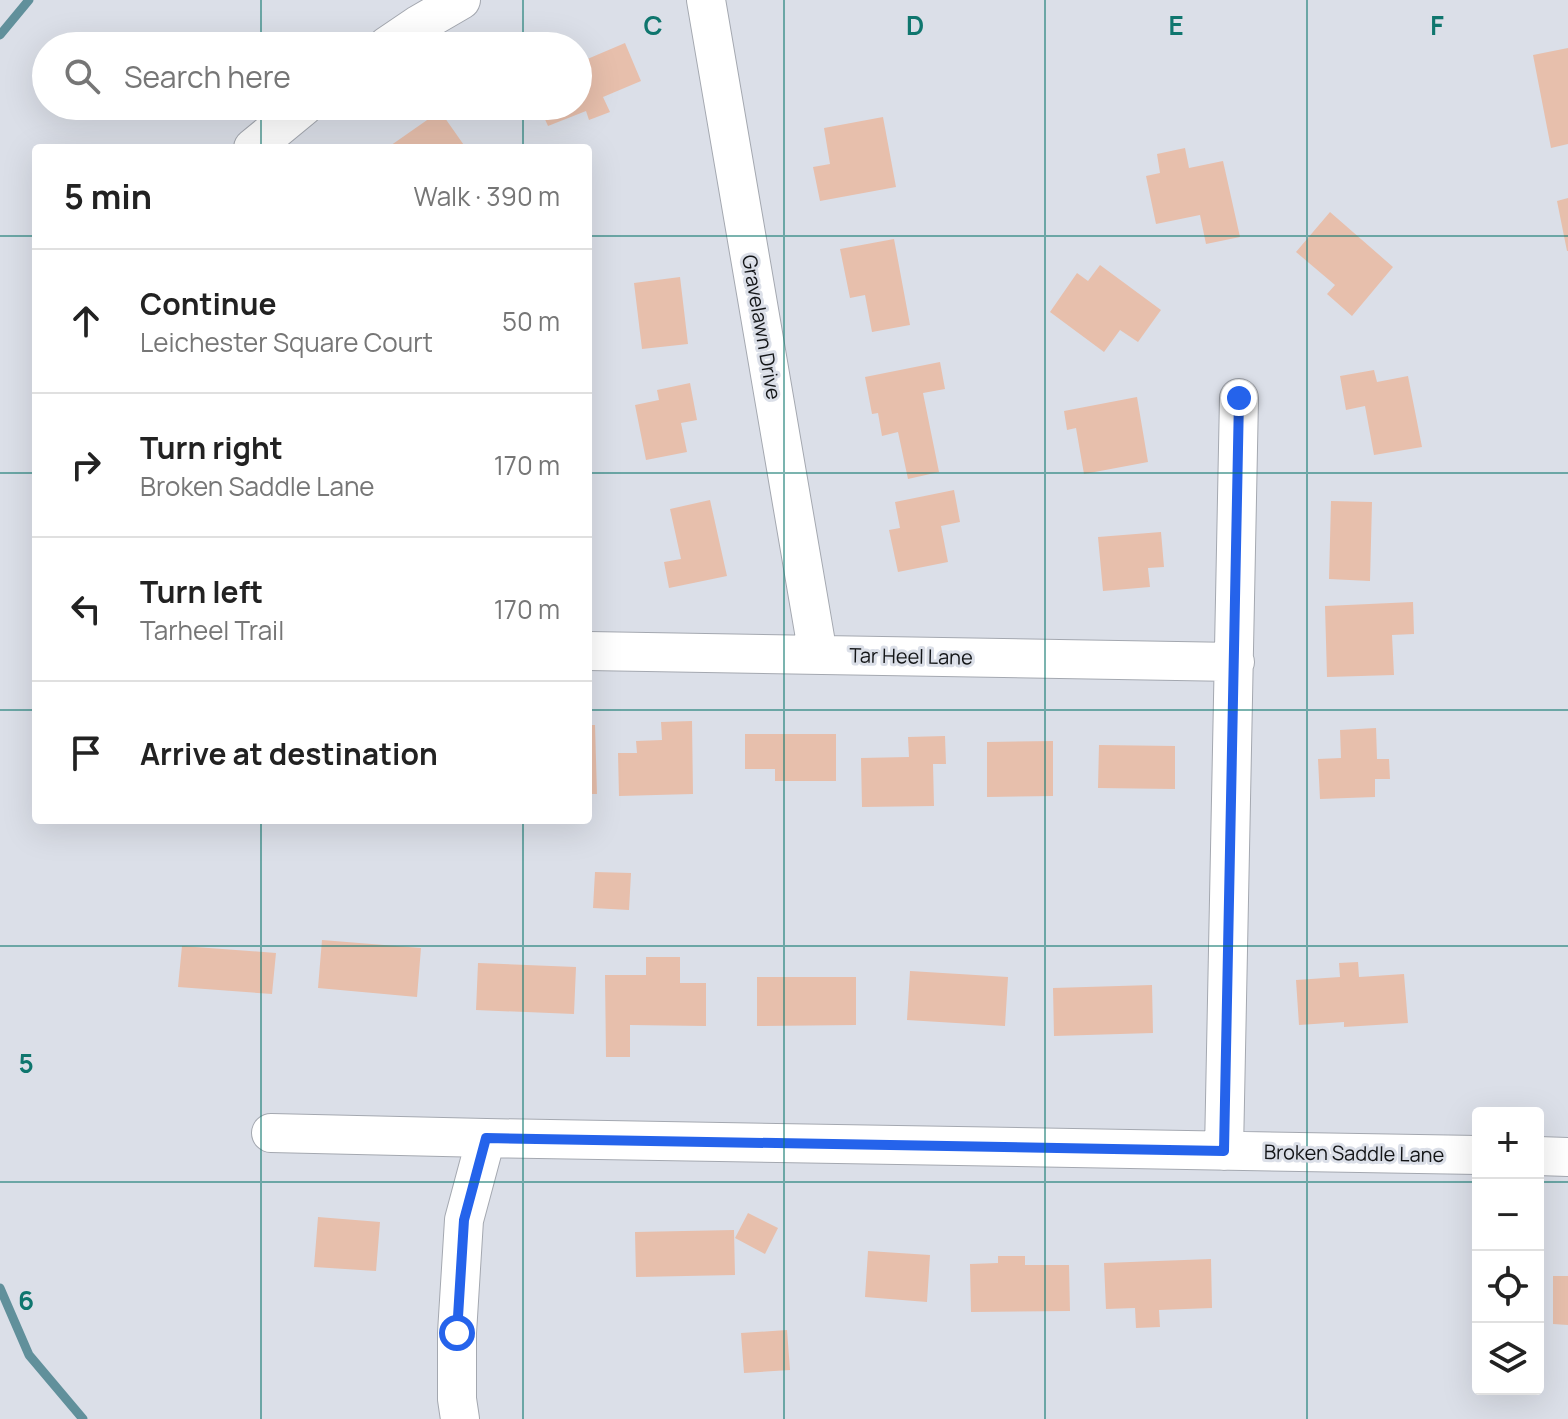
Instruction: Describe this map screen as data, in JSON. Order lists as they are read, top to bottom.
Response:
{
  "streets": {
    "street": ["Gravelawn Drive", "Tar Heel Lane", "Broken Saddle Lane"]
  },
  "crossings": [
    ["Gravelawn Drive", "Tar Heel Lane"]
  ],
  "page": {
    "search": "Search here",
    "heading": ["5 min", "Walk · 390 m"],
    "list": [
      ["Continue", "Leichester Square Court", "50 m"],
      ["Turn right", "Broken Saddle Lane", "170 m"],
      ["Turn left", "Tarheel Trail", "170 m"],
      "Arrive at destination"
    ],
    "map_buttons": ["+", "−"]
  },
  "grid": {
    "columns": [
      "C",
      "D",
      "E",
      "F"
    ],
    "rows": ["5", "6"]
  }
}
